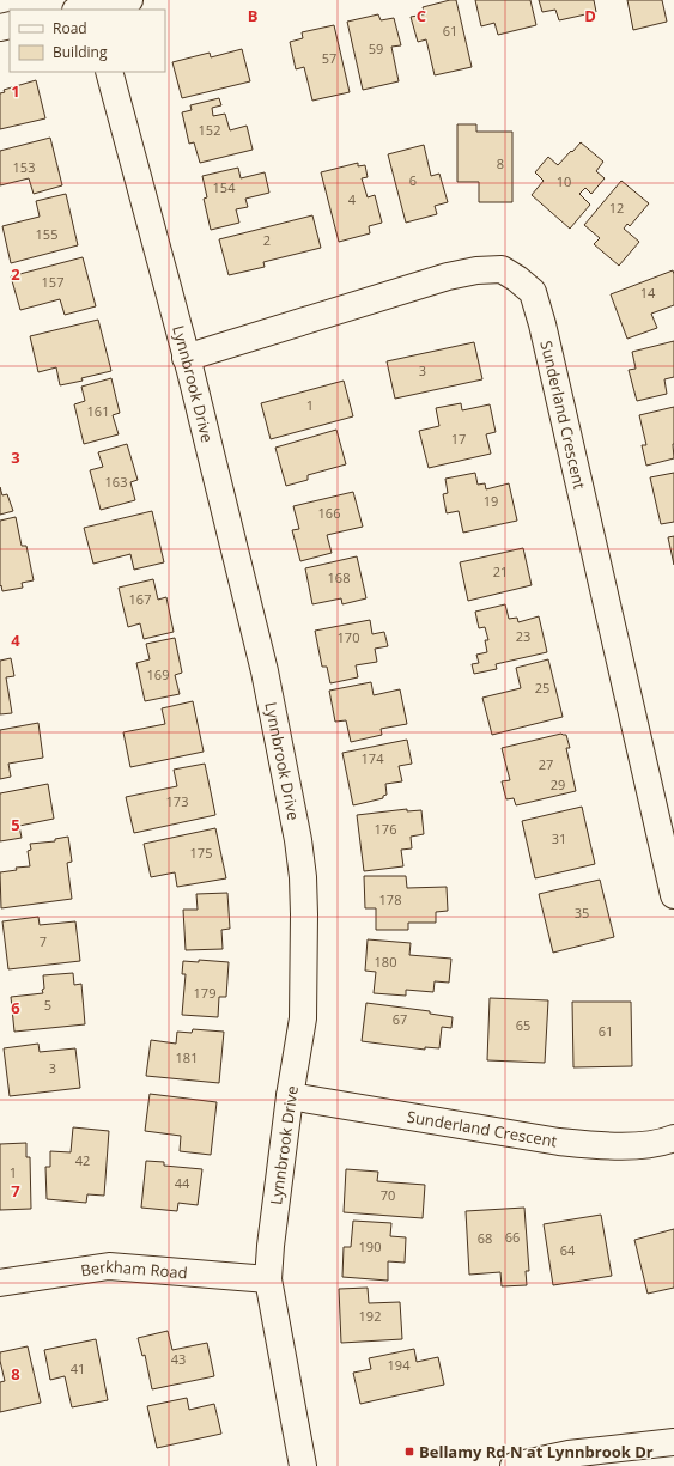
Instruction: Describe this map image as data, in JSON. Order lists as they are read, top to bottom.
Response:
{
  "streets": {
    "street": ["Lynnbrook Drive", "Sunderland Crescent", "Berkham Road"]
  },
  "crossings": [
    ["Lynnbrook Drive", "Sunderland Crescent"],
    ["Lynnbrook Drive", "Berkham Road"]
  ],
  "places": {
    "transit": ["Bellamy Rd N at Lynnbrook Dr"]
  },
  "house_numbers": [
    "61",
    "59",
    "57",
    "152",
    "8",
    "153",
    "6",
    "10",
    "154",
    "4",
    "12",
    "155",
    "2",
    "157",
    "14",
    "3",
    "1",
    "161",
    "17",
    "163",
    "19",
    "166",
    "21",
    "168",
    "167",
    "23",
    "170",
    "169",
    "25",
    "174",
    "27",
    "29",
    "173",
    "176",
    "31",
    "175",
    "178",
    "35",
    "7",
    "180",
    "179",
    "5",
    "67",
    "65",
    "61",
    "181",
    "3",
    "42",
    "1",
    "44",
    "70",
    "66",
    "68",
    "190",
    "64",
    "192",
    "43",
    "194",
    "41"
  ],
  "legend": ["Road", "Building"],
  "grid": {
    "columns": ["B", "C", "D"],
    "rows": [
      "1",
      "2",
      "3",
      "4",
      "5",
      "6",
      "7",
      "8"
    ]
  }
}
